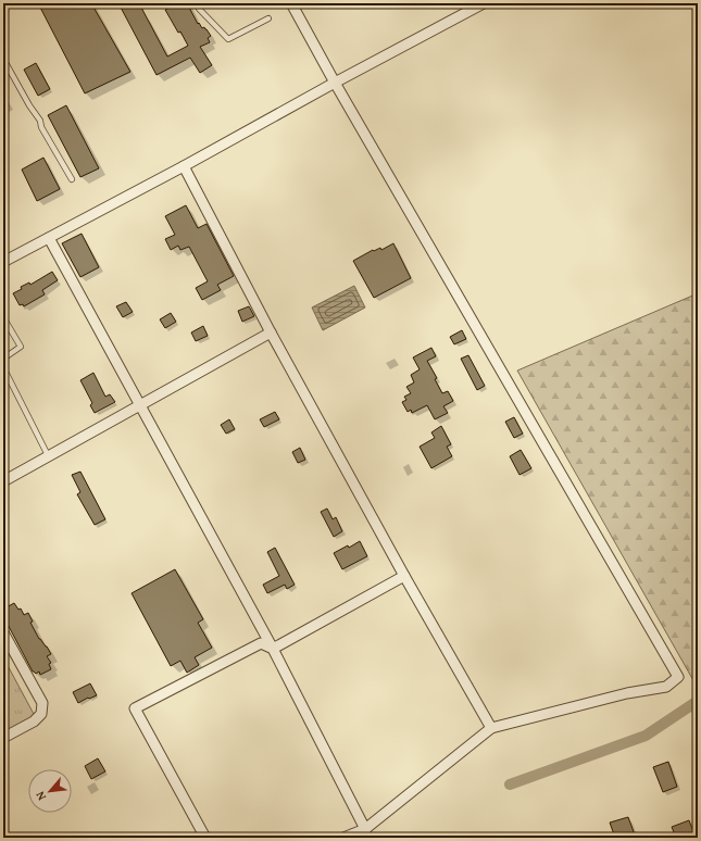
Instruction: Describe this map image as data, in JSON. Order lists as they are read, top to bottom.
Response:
{
  "north": "bottom left"
}
